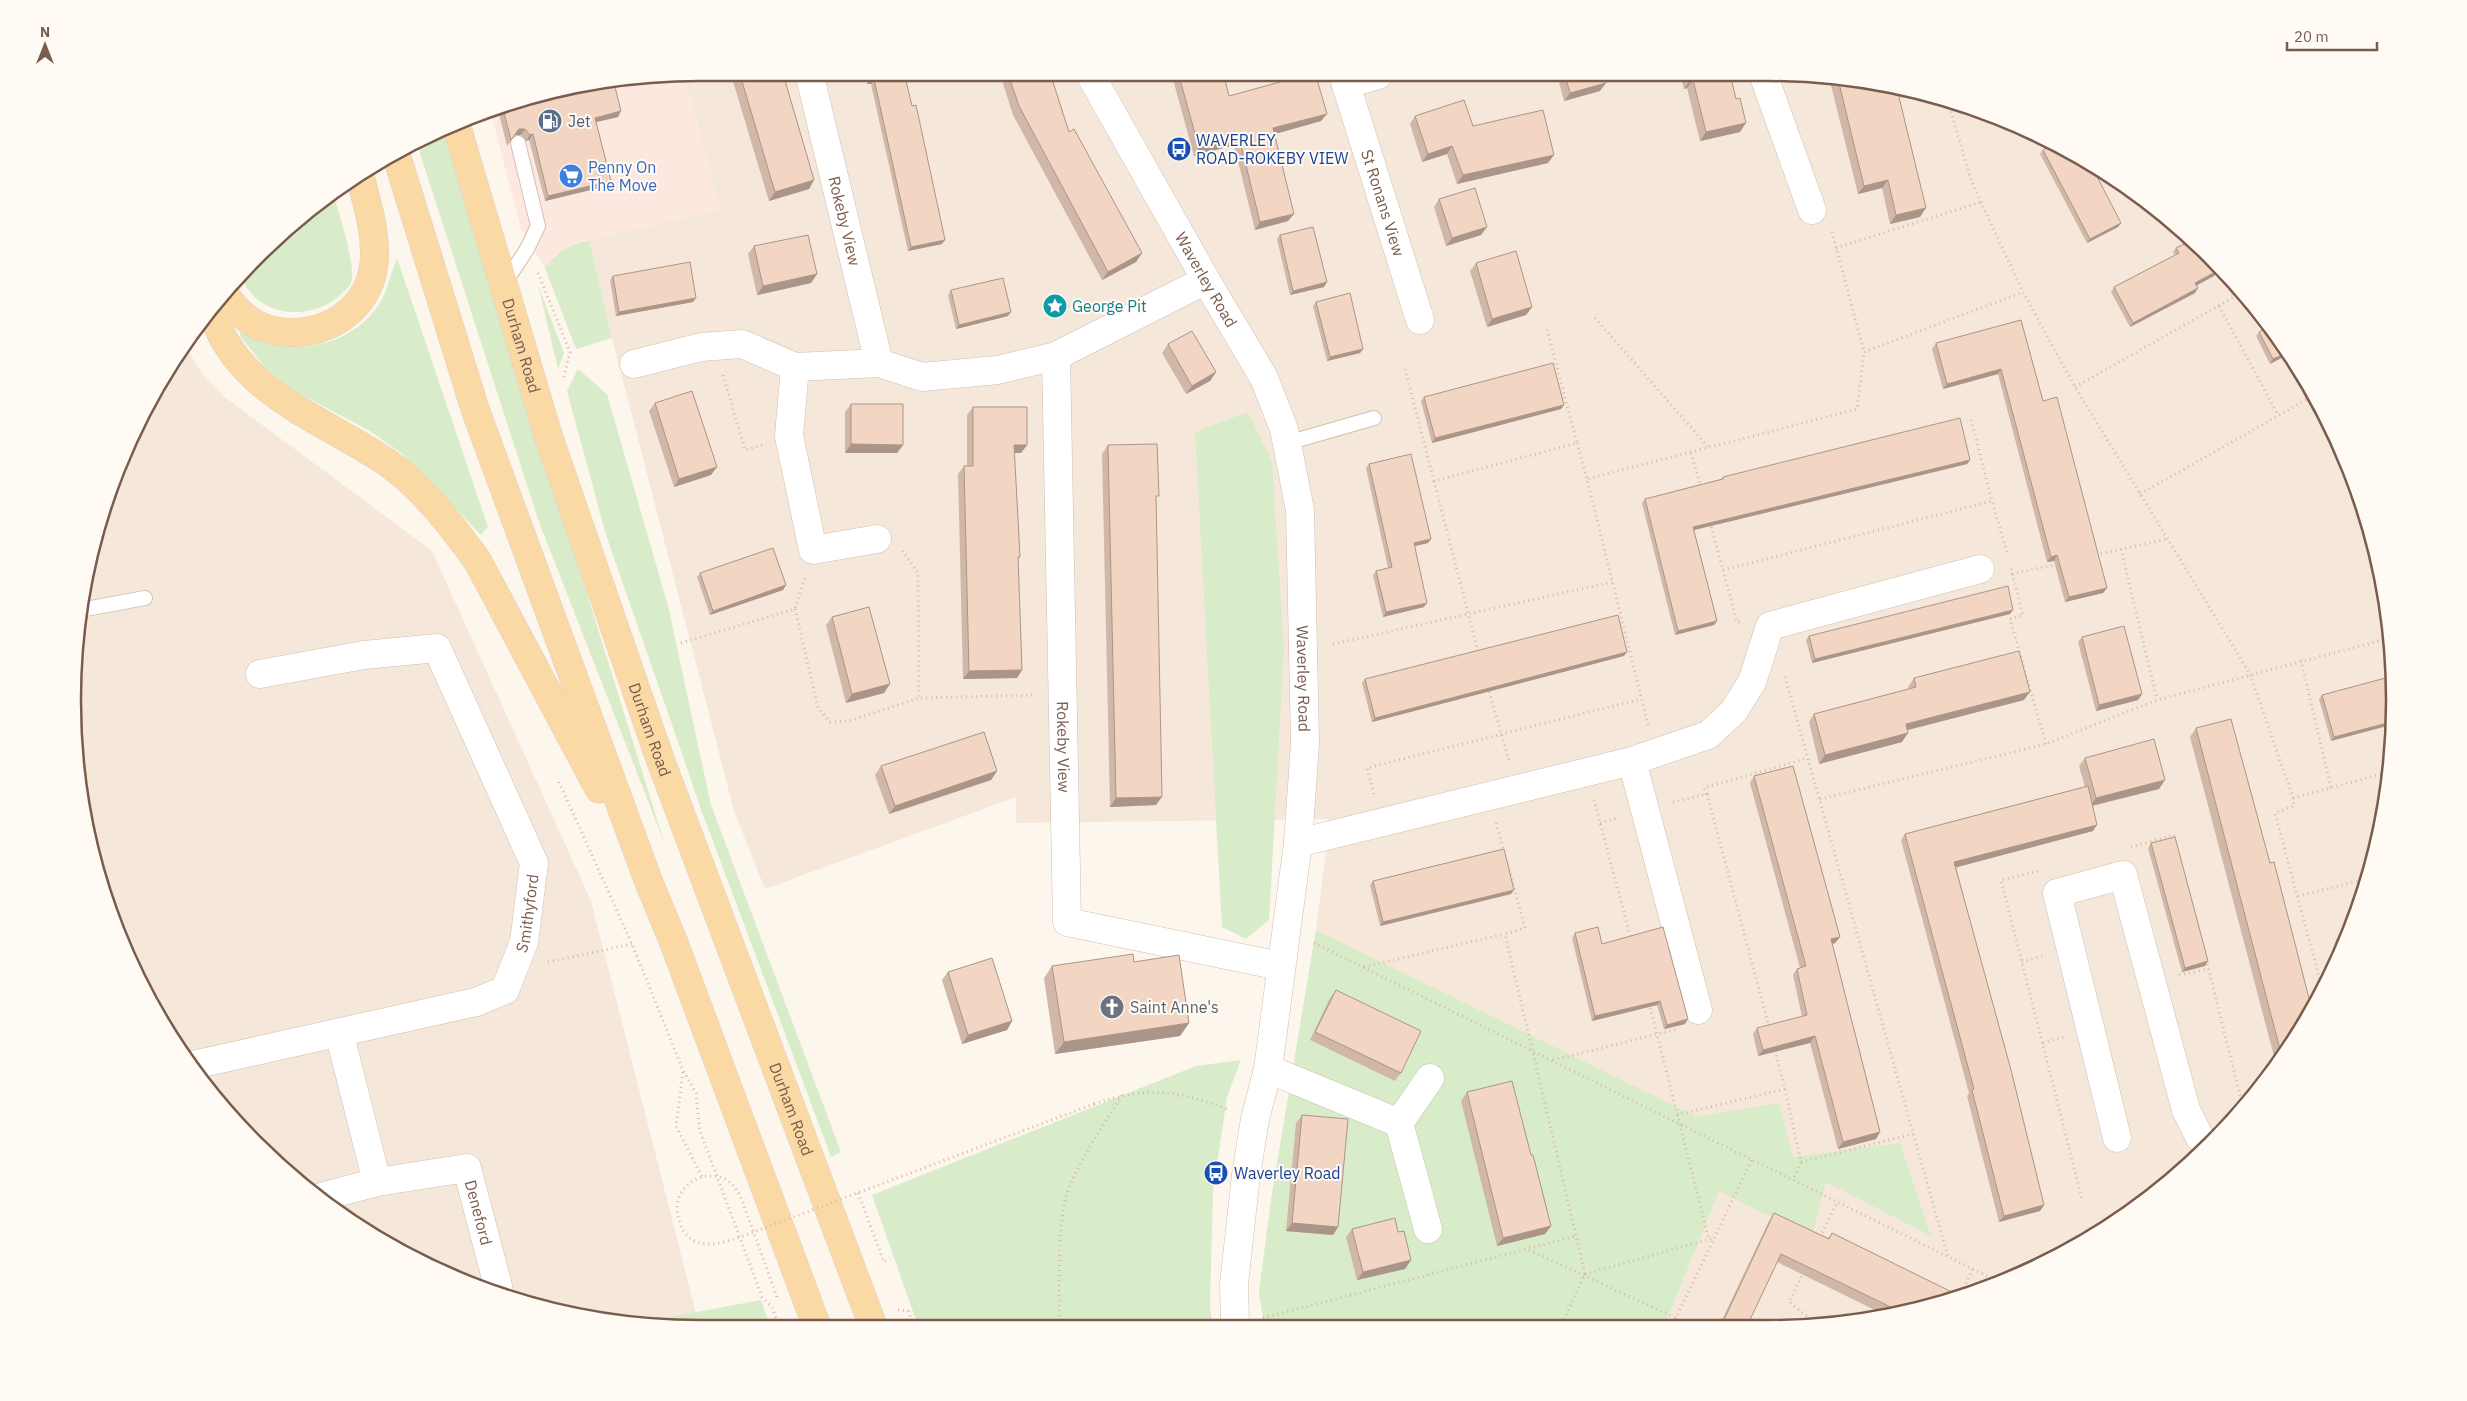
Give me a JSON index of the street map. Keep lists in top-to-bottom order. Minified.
{"streets":{"main road":["Durham Road"],"street":["St Ronans View","Rokeby View","Waverley Road","Smithyford","Deneford"]},"crossings":[["Rokeby View","Waverley Road"]],"places":{"fuel station":["Jet"],"bus stop":["WAVERLEY ROAD-ROKEBY VIEW","Waverley Road"],"supermarket":["Penny On The Move"],"place":["George Pit"],"church":["Saint Anne's"]},"scale_bar":"20 m","north":"top"}
